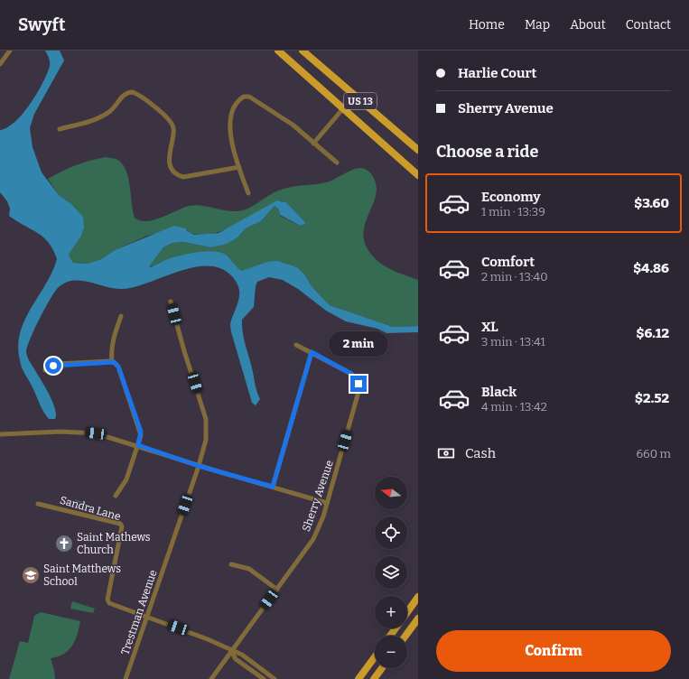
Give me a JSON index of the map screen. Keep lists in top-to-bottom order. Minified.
{"streets":{"main road":["US 13"],"street":["Sherry Avenue","Sandra Lane","Trestman Avenue"]},"crossings":[["Sherry Avenue","Sandra Lane"],["Sandra Lane","Trestman Avenue"]],"places":{"church":["Saint Mathews Church"],"school or university":["Saint Matthews School"]},"north":"left","page":{"header":"Swyft","nav":["Home","Map","About","Contact"],"banner":["Harlie Court","Sherry Avenue"],"heading":"Choose a ride","list":[{"name":"Economy","note":"1 min · 13:39","value":"$3.60"},{"name":"Comfort","note":"2 min · 13:40","value":"$4.86"},{"name":"XL","note":"3 min · 13:41","value":"$6.12"},{"name":"Black","note":"4 min · 13:42","value":"$2.52"}],"bubble":"2 min","pay":["Cash","660 m"],"map_buttons":["+","−"],"buttons":"Confirm"}}
